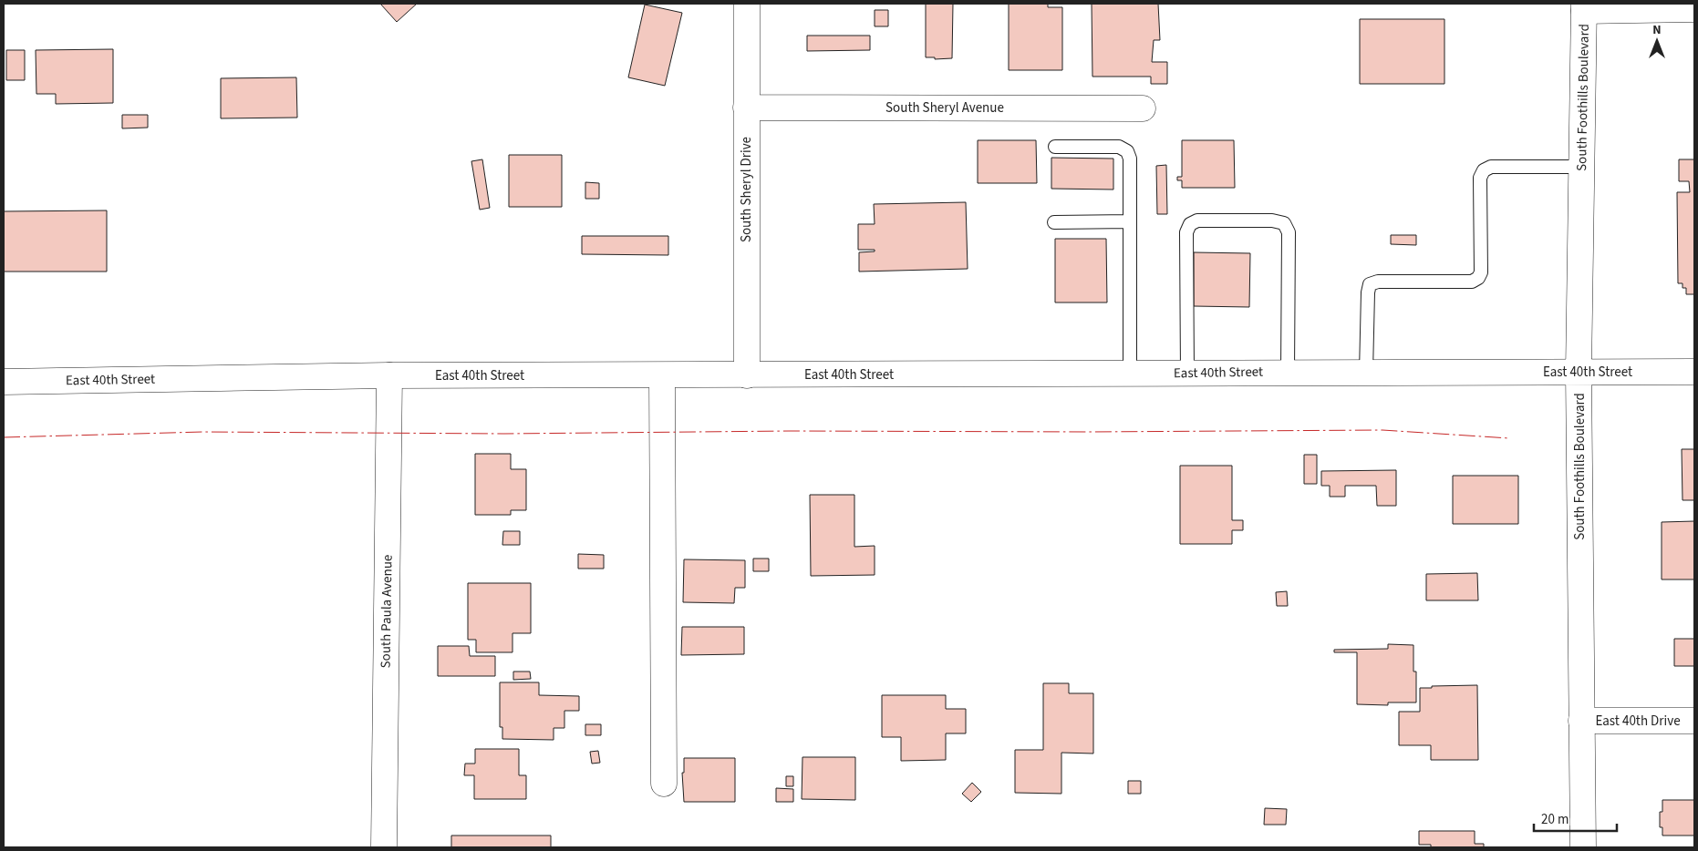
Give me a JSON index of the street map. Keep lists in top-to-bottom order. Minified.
{"streets":{"street":["South Foothills Boulevard","South Sheryl Avenue","South Sheryl Drive","East 40th Street","South Paula Avenue","East 40th Drive"]},"crossings":[["South Foothills Boulevard","East 40th Street"],["South Foothills Boulevard","East 40th Drive"],["South Sheryl Avenue","South Sheryl Drive"],["South Sheryl Drive","East 40th Street"],["East 40th Street","South Paula Avenue"]],"scale_bar":"20 m","north":"top"}
